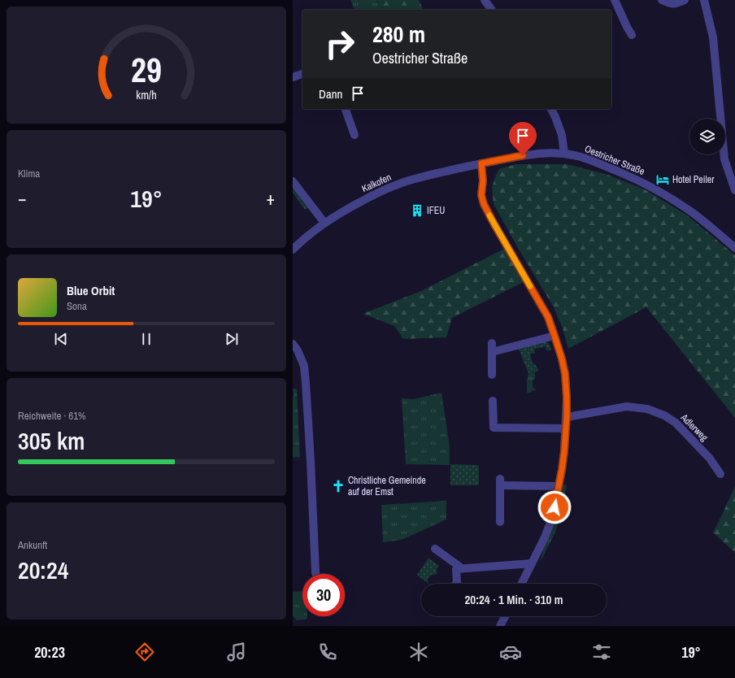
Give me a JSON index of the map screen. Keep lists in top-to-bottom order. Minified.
{"streets":{"street":["Oestricher Straße","Kalkofen","Adlerweg"]},"crossings":[["Oestricher Straße","Kalkofen"]],"places":{"hotel":["Hotel Peiler"],"building":["IFEU"],"church":["Christliche Gemeinde auf der Emst"]},"page":{"turn":["280 m","Oestricher Straße"],"then":"Dann","tile":["Klima",["Reichweite · 61%","305 km"],["Ankunft","20:24"]],"heat":["−","19°","+"],"song":["Blue Orbit","Sona"],"limit":"30","trip":"20:24 · 1 Min. · 310 m","tabs":["20:23","19°"],"gauge":["29","km/h"]}}
